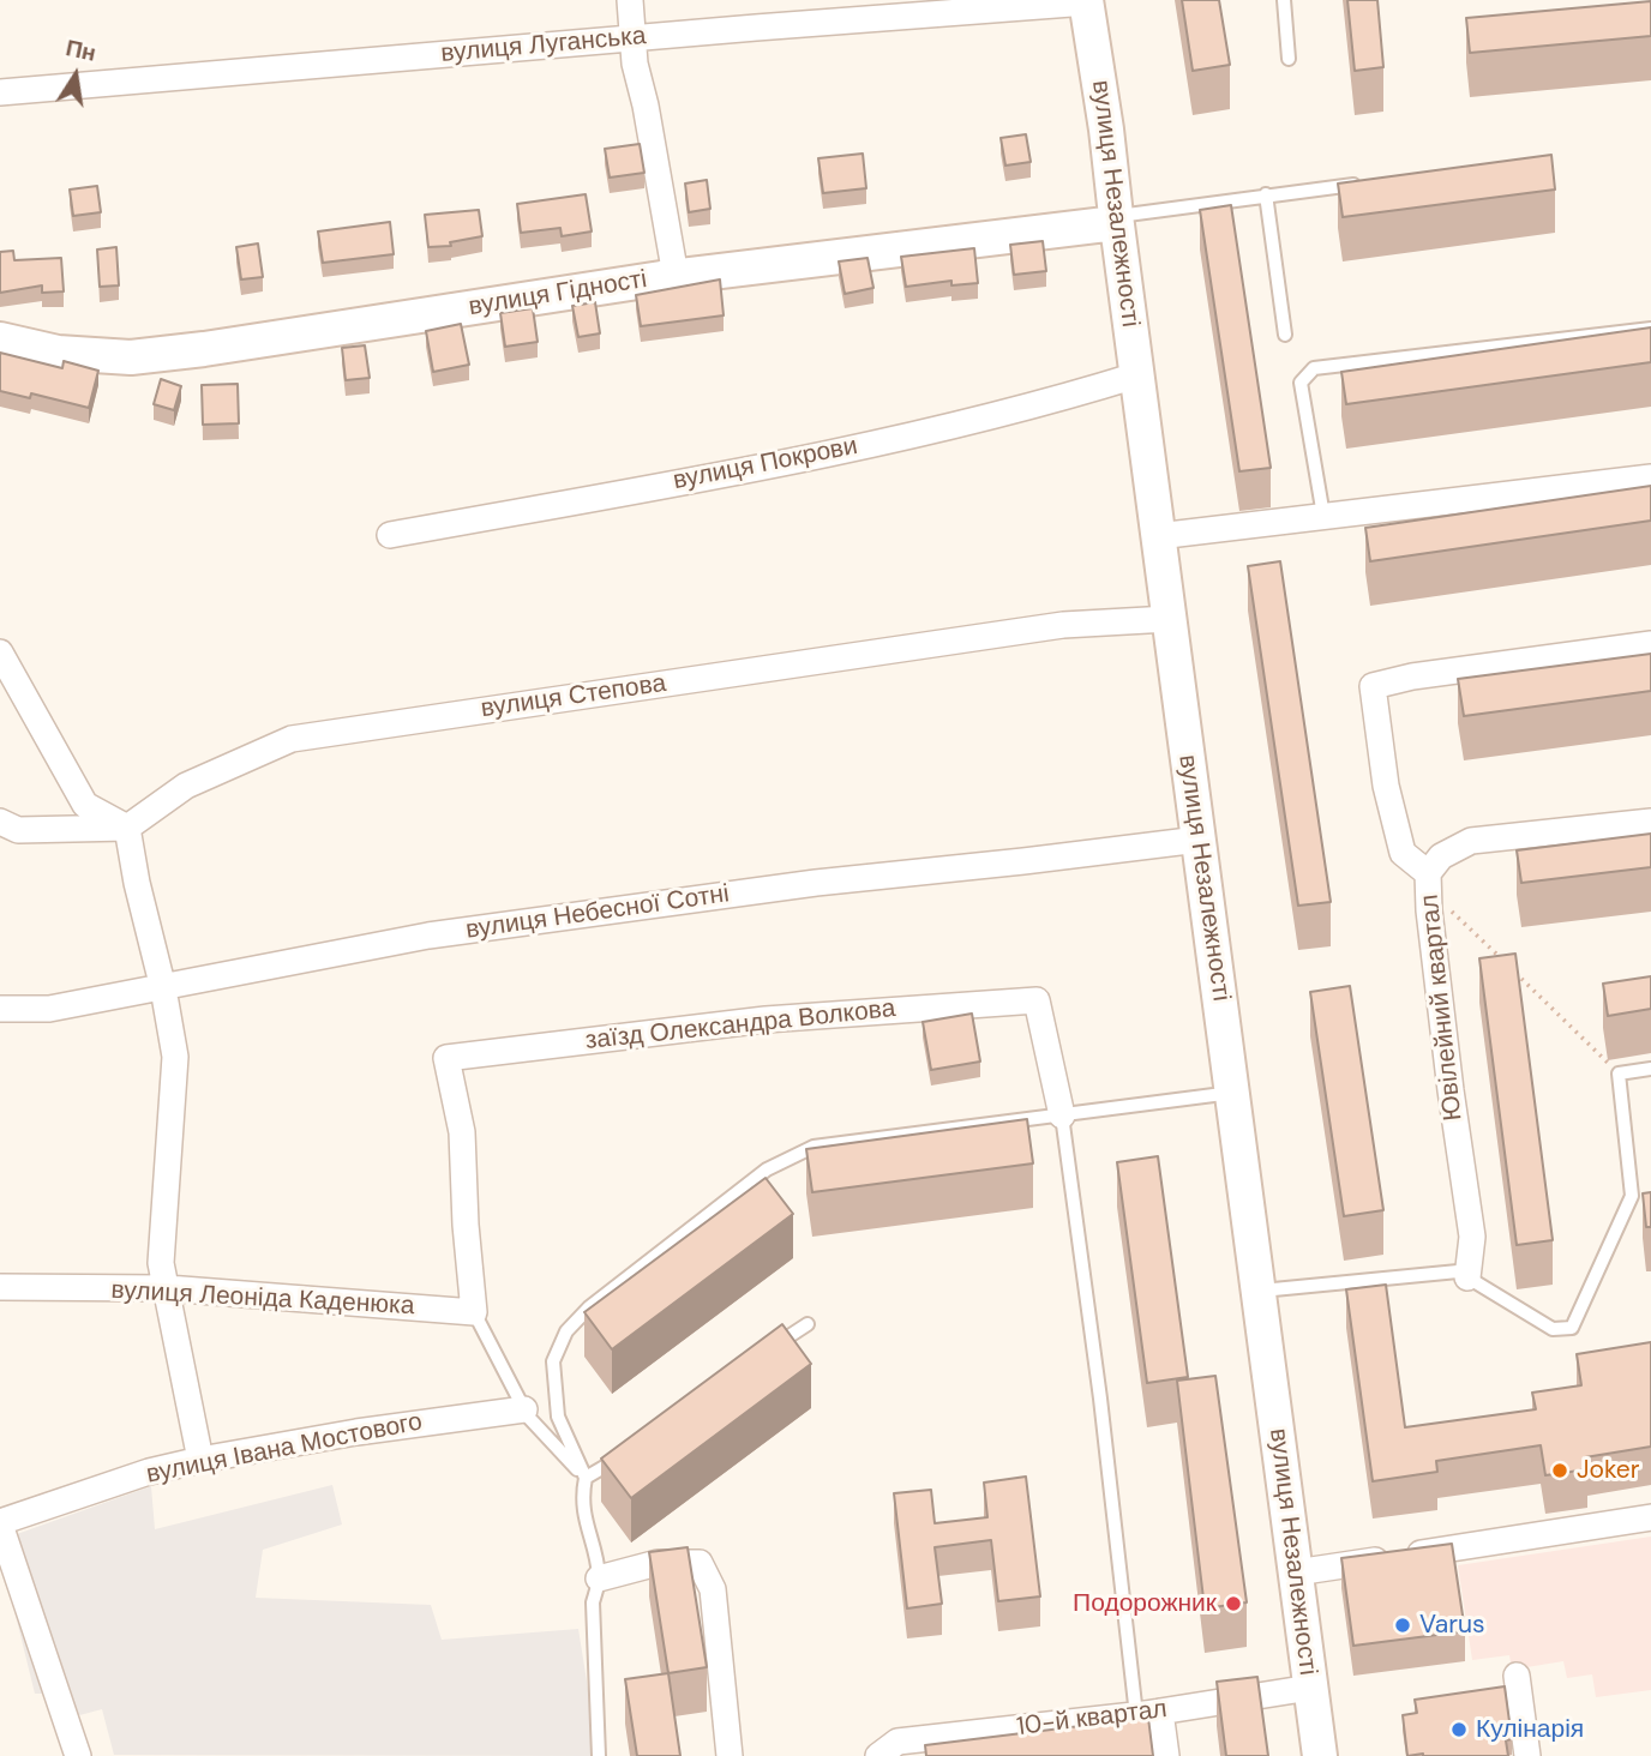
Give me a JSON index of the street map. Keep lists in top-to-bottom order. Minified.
{"streets":{"main road":["вулиця Незалежності","вулиця Гідності"],"street":["вулиця Луганська","вулиця Покрови","вулиця Степова","вулиця Небесної Сотні","Ювілейний квартал","заїзд Олександра Волкова","вулиця Леоніда Каденюка","вулиця Івана Мостового","10-й квартал"]},"crossings":[["вулиця Луганська","вулиця Незалежності"],["вулиця Незалежності","вулиця Гідності"],["вулиця Незалежності","вулиця Покрови"],["вулиця Незалежності","вулиця Степова"],["вулиця Незалежності","вулиця Небесної Сотні"],["вулиця Незалежності","10-й квартал"],["заїзд Олександра Волкова","вулиця Леоніда Каденюка"]],"places":["Joker","Подорожник","Varus","Кулінарія"],"north":"top"}
